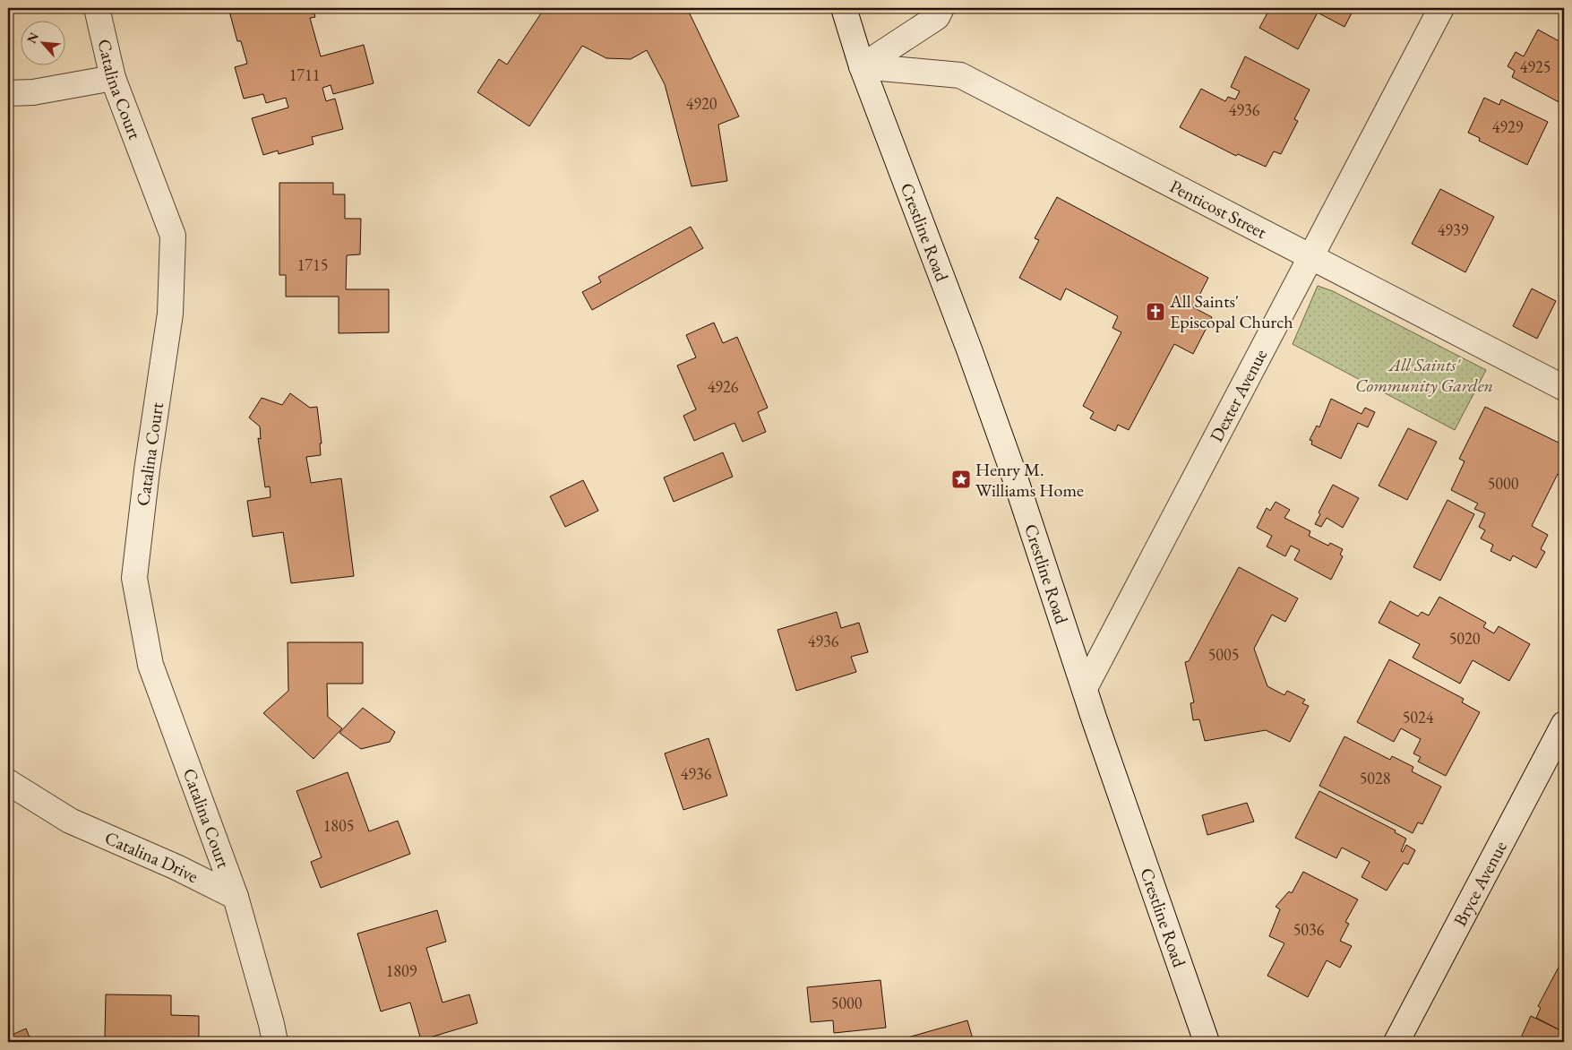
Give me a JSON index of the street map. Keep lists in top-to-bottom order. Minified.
{"streets":{"street":["Catalina Court","Penticost Street","Crestline Road","Dexter Avenue","Catalina Drive","Bryce Avenue"]},"crossings":[["Catalina Court","Catalina Drive"],["Penticost Street","Crestline Road"],["Penticost Street","Dexter Avenue"],["Crestline Road","Dexter Avenue"]],"parks":["All Saints' Community Garden"],"places":{"church":["All Saints' Episcopal Church"],"place":["Henry M. Williams Home"]},"house_numbers":["4925","1711","4920","4936","4929","4939","1715","4926","5000","5020","4936","5005","5024","4936","5028","1805","5036","1809","5000"],"north":"top left"}
